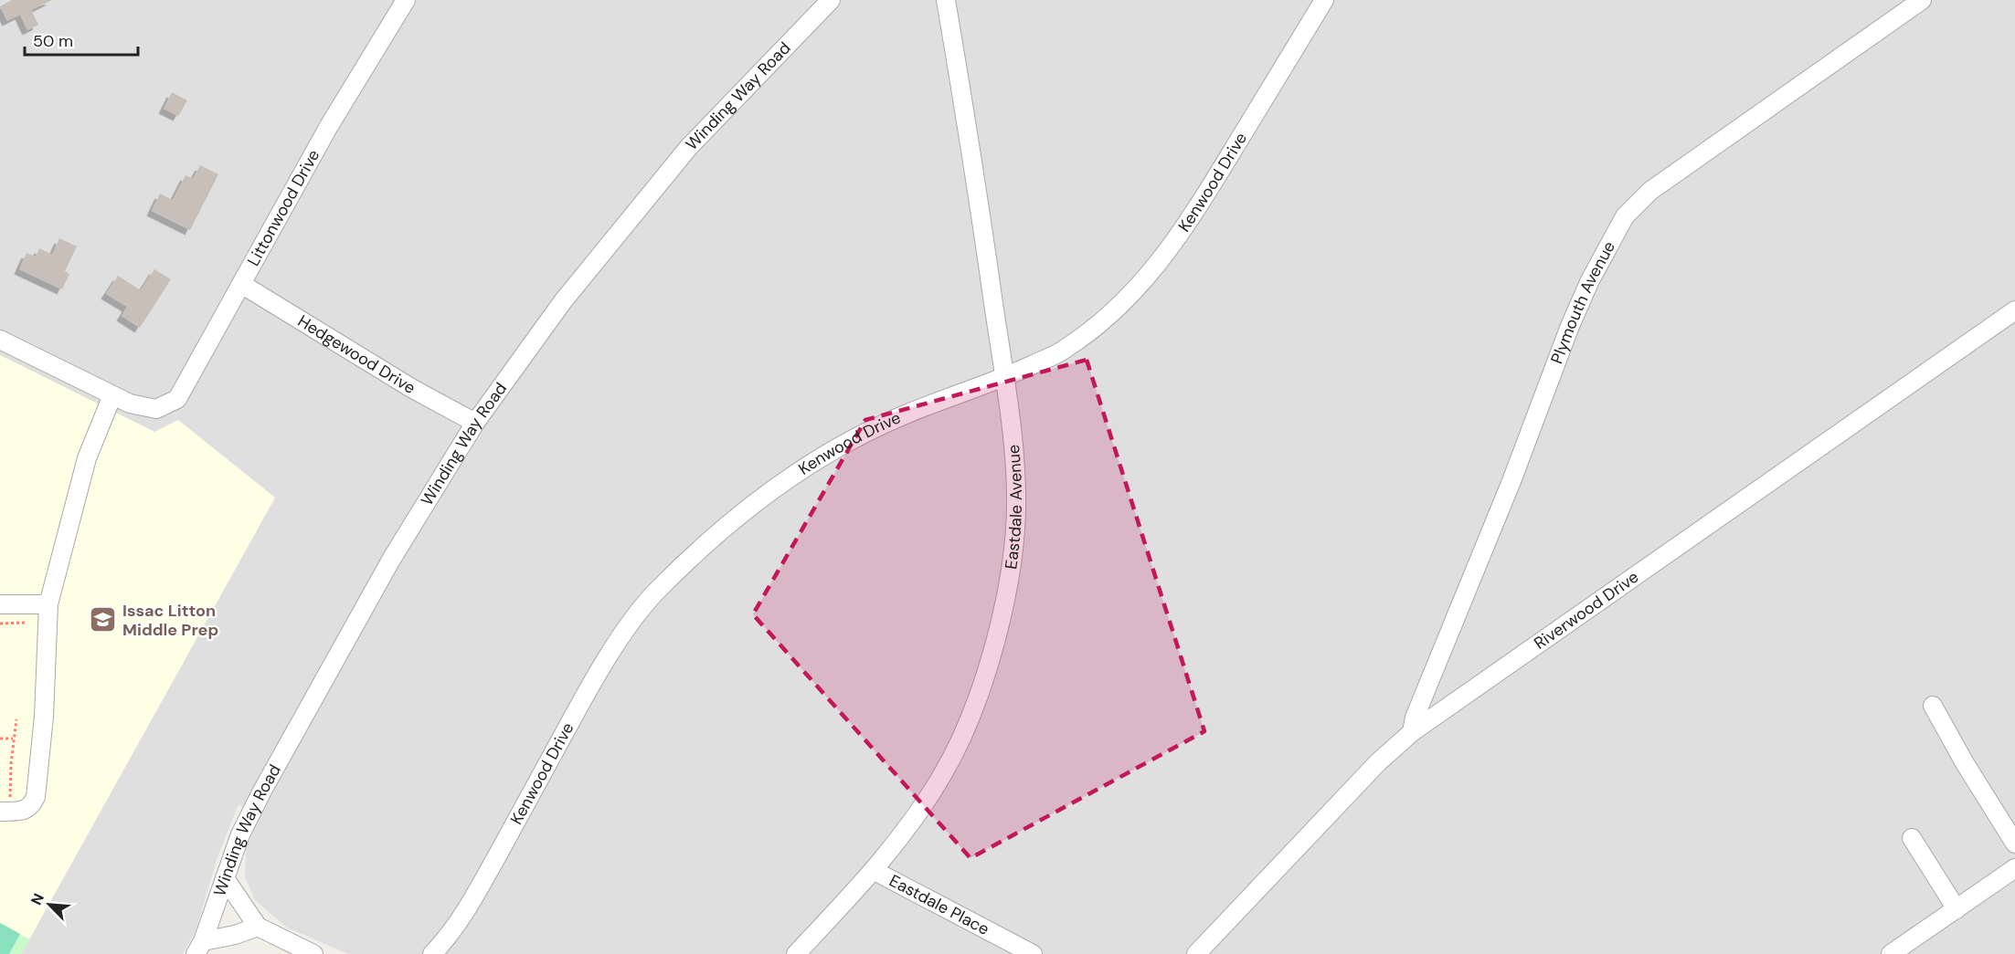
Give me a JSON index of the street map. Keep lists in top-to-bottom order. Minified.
{"streets":{"street":["Winding Way Road","Kenwood Drive","Littonwood Drive","Plymouth Avenue","Hedgewood Drive","Eastdale Avenue","Riverwood Drive","Eastdale Place"]},"crossings":[["Winding Way Road","Hedgewood Drive"],["Kenwood Drive","Eastdale Avenue"],["Littonwood Drive","Hedgewood Drive"],["Plymouth Avenue","Riverwood Drive"],["Eastdale Avenue","Eastdale Place"]],"places":{"school or university":["Issac Litton Middle Prep"]},"scale_bar":"50 m","north":"top left"}
